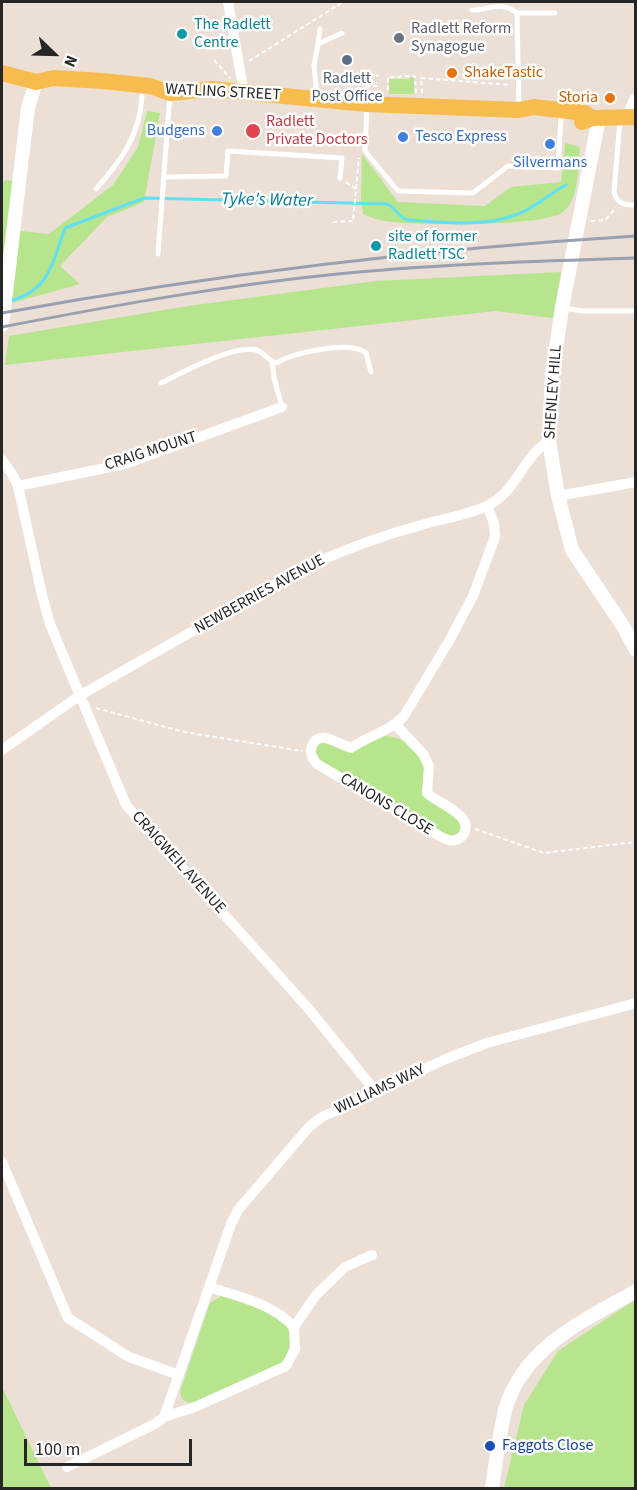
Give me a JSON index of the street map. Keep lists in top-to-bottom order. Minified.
{"streets":{"main road":["WATLING STREET"],"street":["SHENLEY HILL","CRAIG MOUNT","NEWBERRIES AVENUE","CANONS CLOSE","CRAIGWEIL AVENUE","WILLIAMS WAY"]},"crossings":[["WATLING STREET","SHENLEY HILL"],["SHENLEY HILL","NEWBERRIES AVENUE"],["CRAIG MOUNT","CRAIGWEIL AVENUE"],["NEWBERRIES AVENUE","CRAIGWEIL AVENUE"],["CRAIGWEIL AVENUE","WILLIAMS WAY"]],"water":["Tyke's Water"],"places":["The Radlett Centre","Radlett Reform Synagogue","Radlett Post Office","ShakeTastic","Storia","Budgens","Radlett Private Doctors","Tesco Express","Silvermans","site of former Radlett TSC","Faggots Close"],"scale_bar":"100 m","north":"bottom right"}
